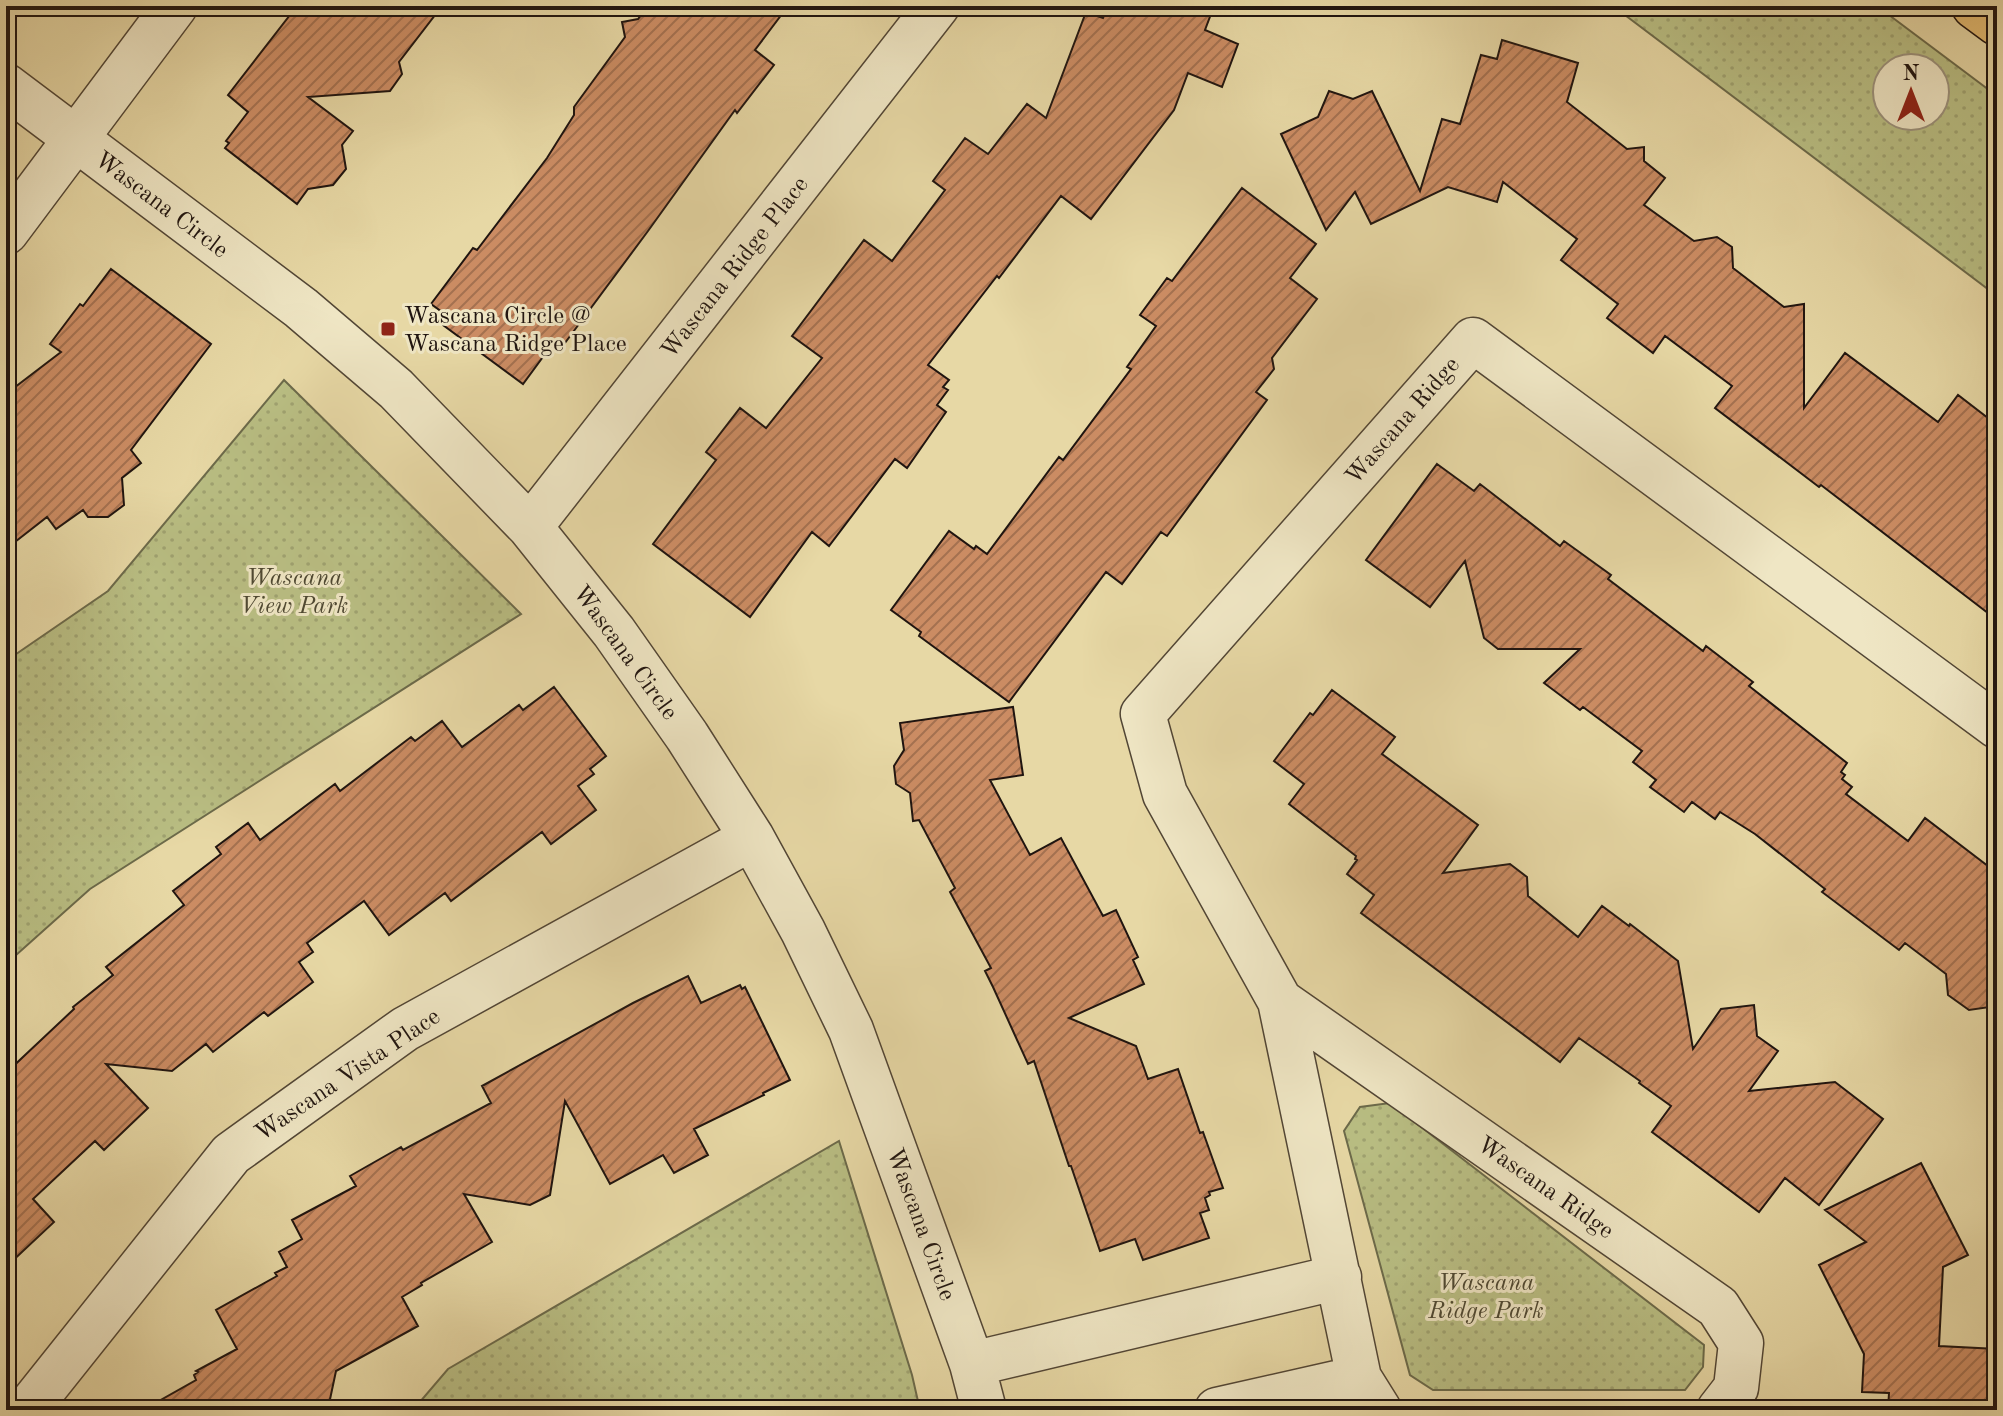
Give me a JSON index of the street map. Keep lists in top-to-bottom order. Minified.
{"streets":{"street":["Wascana Circle","Wascana Ridge Place","Wascana Ridge","Wascana Vista Place"]},"crossings":[["Wascana Circle","Wascana Ridge Place"],["Wascana Circle","Wascana Vista Place"]],"parks":["Wascana View Park","Wascana Ridge Park"],"places":{"transit":["Wascana Circle @ Wascana Ridge Place"]},"north":"top"}
